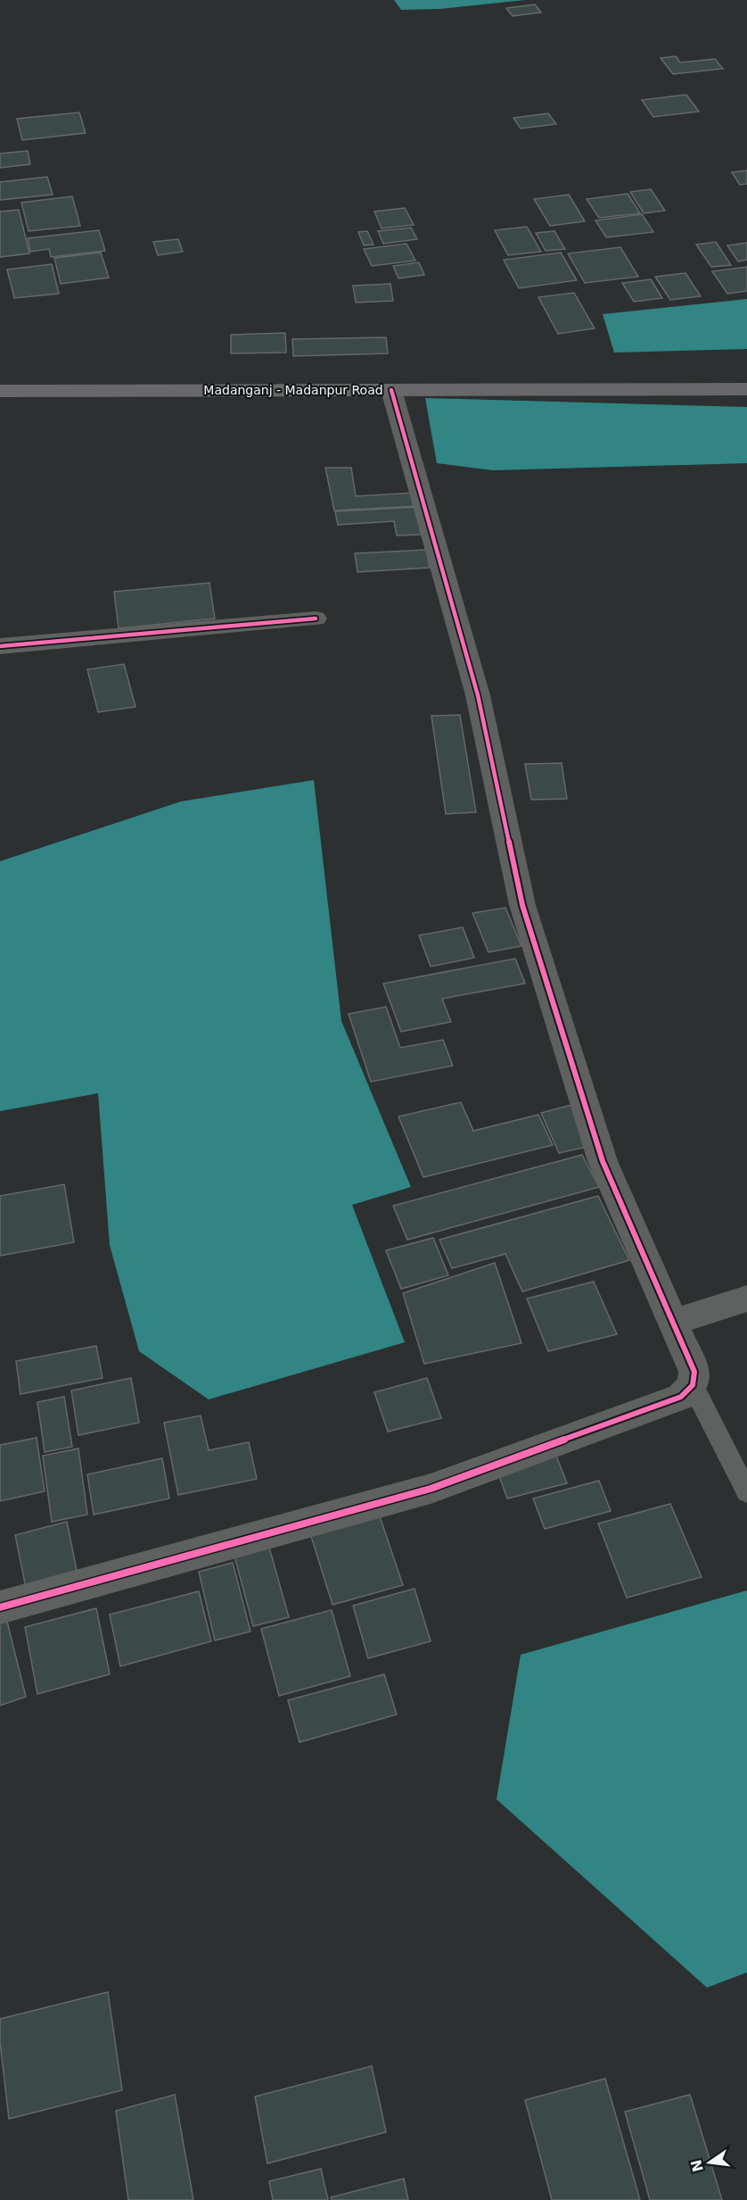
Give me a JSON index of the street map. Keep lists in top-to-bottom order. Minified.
{"streets":{"main road":["Madanganj - Madanpur Road"]},"north":"left"}
